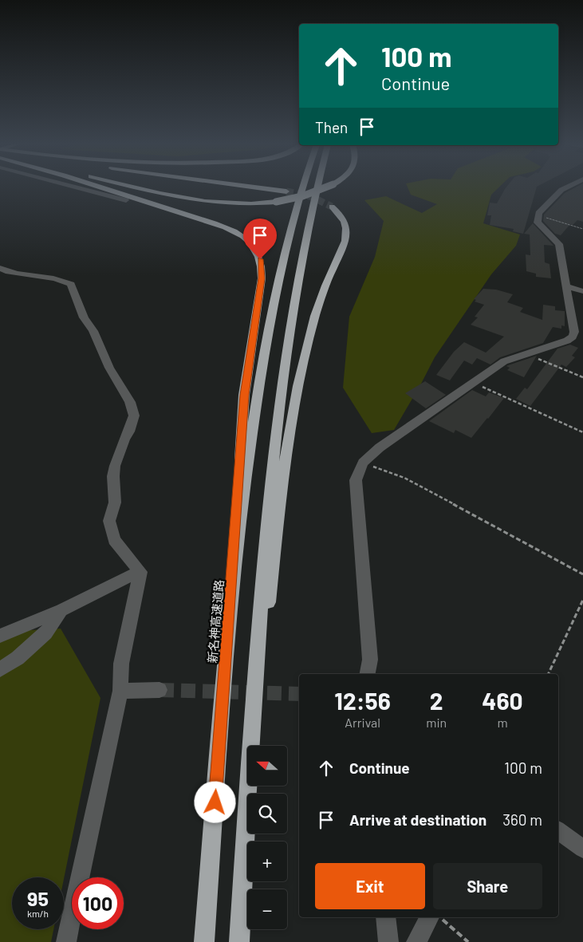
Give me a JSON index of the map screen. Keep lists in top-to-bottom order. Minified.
{"streets":{"highway":["新名神高速道路"]},"north":"left","page":{"turn":["100 m","Continue"],"then":"Then","eta":["12:56","Arrival","2","min","460","m"],"list":[{"name":"Continue","value":"100 m"},{"name":"Arrive at destination","value":"360 m"}],"map_buttons":["+","−"],"buttons":["Exit","Share"],"speed":"95 km/h","limit":"100"}}
